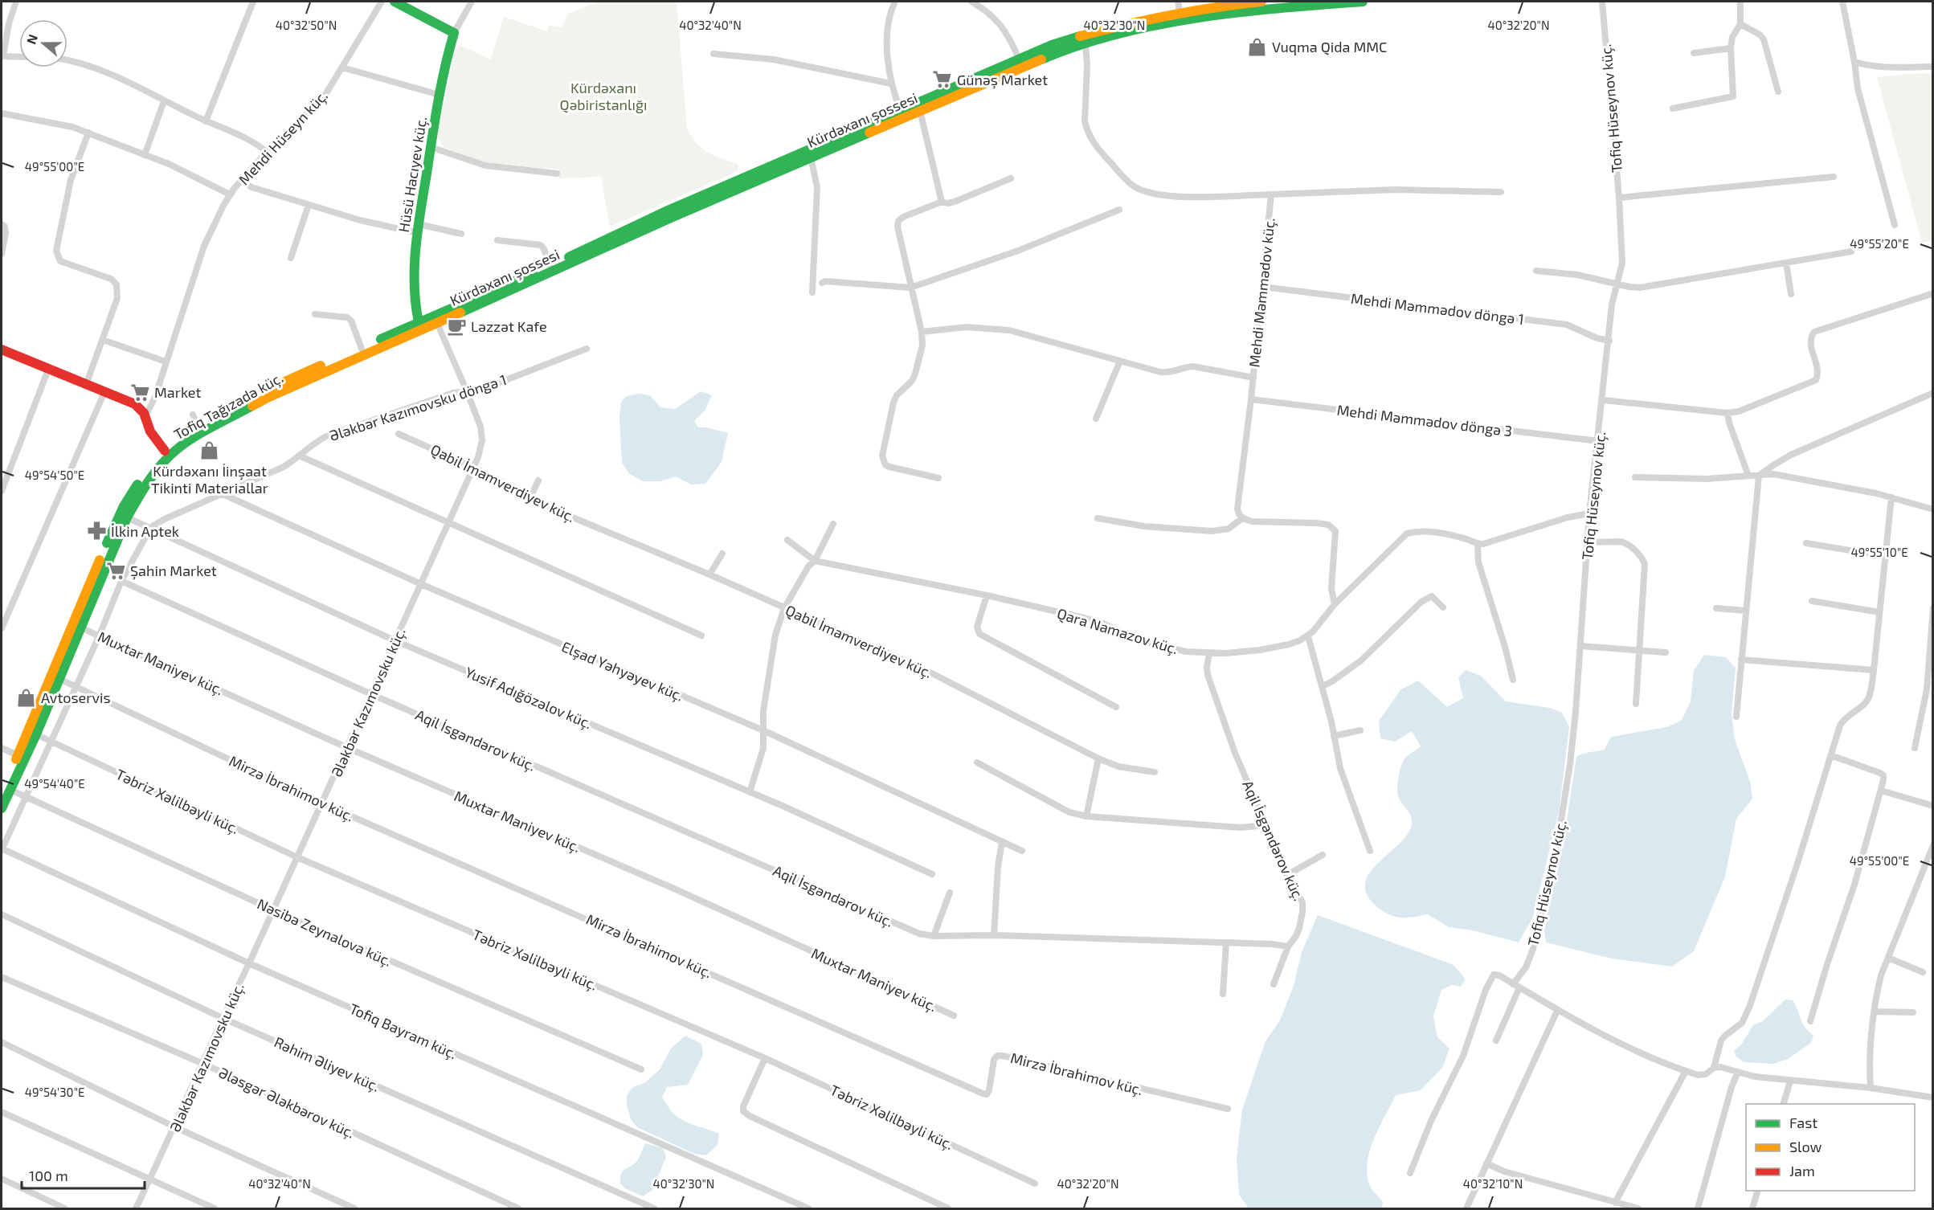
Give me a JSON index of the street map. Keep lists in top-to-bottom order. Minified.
{"streets":{"main road":["Kürdəxanı şossesi","Hüsü Hacıyev küç.","Tofiq Tağızadə küç."],"street":["Tofiq Hüseynov küç.","Mehdi Hüseyn küç.","Mehdi Məmmədov küç.","Mehdi Məmmədov döngə 1","Ələkbər Kazımovsku döngə 1","Mehdi Məmmədov döngə 3","Qabil İmamverdiyev küç.","Qara Namazov küç.","Muxtar Maniyev küç.","Elşad Yəhyəyev küç.","Yusif Adığözəlov küç.","Ələkbər Kazımovsku küç.","Aqil İsgəndərov küç.","Mirzə İbrahimov küç.","Təbriz Xəlilbəyli küç.","Nəsibə Zeynalova küç.","Tofiq Bayram küç.","Rəhim Əliyev küç.","Ələsgər Ələkbərov küç."]},"crossings":[["Tofiq Hüseynov küç.","Mehdi Məmmədov döngə 1"],["Tofiq Hüseynov küç.","Mehdi Məmmədov döngə 3"],["Kürdəxanı şossesi","Hüsü Hacıyev küç."],["Kürdəxanı şossesi","Tofiq Tağızadə küç."],["Kürdəxanı şossesi","Ələkbər Kazımovsku küç."],["Hüsü Hacıyev küç.","Tofiq Tağızadə küç."],["Mehdi Məmmədov küç.","Mehdi Məmmədov döngə 1"],["Mehdi Məmmədov küç.","Mehdi Məmmədov döngə 3"],["Tofiq Tağızadə küç.","Muxtar Maniyev küç."],["Tofiq Tağızadə küç.","Yusif Adığözəlov küç."],["Tofiq Tağızadə küç.","Mirzə İbrahimov küç."],["Tofiq Tağızadə küç.","Təbriz Xəlilbəyli küç."],["Tofiq Tağızadə küç.","Nəsibə Zeynalova küç."],["Ələkbər Kazımovsku döngə 1","Elşad Yəhyəyev küç."],["Ələkbər Kazımovsku döngə 1","Yusif Adığözəlov küç."],["Ələkbər Kazımovsku döngə 1","Ələkbər Kazımovsku küç."],["Qabil İmamverdiyev küç.","Ələkbər Kazımovsku küç."],["Qara Namazov küç.","Aqil İsgəndərov küç."],["Muxtar Maniyev küç.","Ələkbər Kazımovsku küç."],["Elşad Yəhyəyev küç.","Ələkbər Kazımovsku küç."],["Yusif Adığözəlov küç.","Ələkbər Kazımovsku küç."],["Ələkbər Kazımovsku küç.","Aqil İsgəndərov küç."],["Ələkbər Kazımovsku küç.","Mirzə İbrahimov küç."],["Ələkbər Kazımovsku küç.","Təbriz Xəlilbəyli küç."],["Ələkbər Kazımovsku küç.","Nəsibə Zeynalova küç."],["Ələkbər Kazımovsku küç.","Tofiq Bayram küç."],["Ələkbər Kazımovsku küç.","Rəhim Əliyev küç."],["Ələkbər Kazımovsku küç.","Ələsgər Ələkbərov küç."]],"parks":["Kürdəxanı Qəbiristanlığı"],"places":{"shop":["Vuqma Qida MMC","Kürdəxanı İinşaat Tikinti Materiallar","Avtoservis"],"supermarket":["Günəş Market","Market","Şahin Market"],"cafe":["Ləzzət Kafe"],"pharmacy":["İlkin Aptek"]},"legend":["Fast","Slow","Jam"],"scale_bar":"100 m","north":"left","coordinates":["40°32'50\"N","40°32'40\"N","40°32'30\"N","40°32'20\"N","49°55'00\"E","49°55'20\"E","49°54'50\"E","49°55'10\"E","49°54'40\"E","49°54'30\"E","40°32'10\"N"]}
